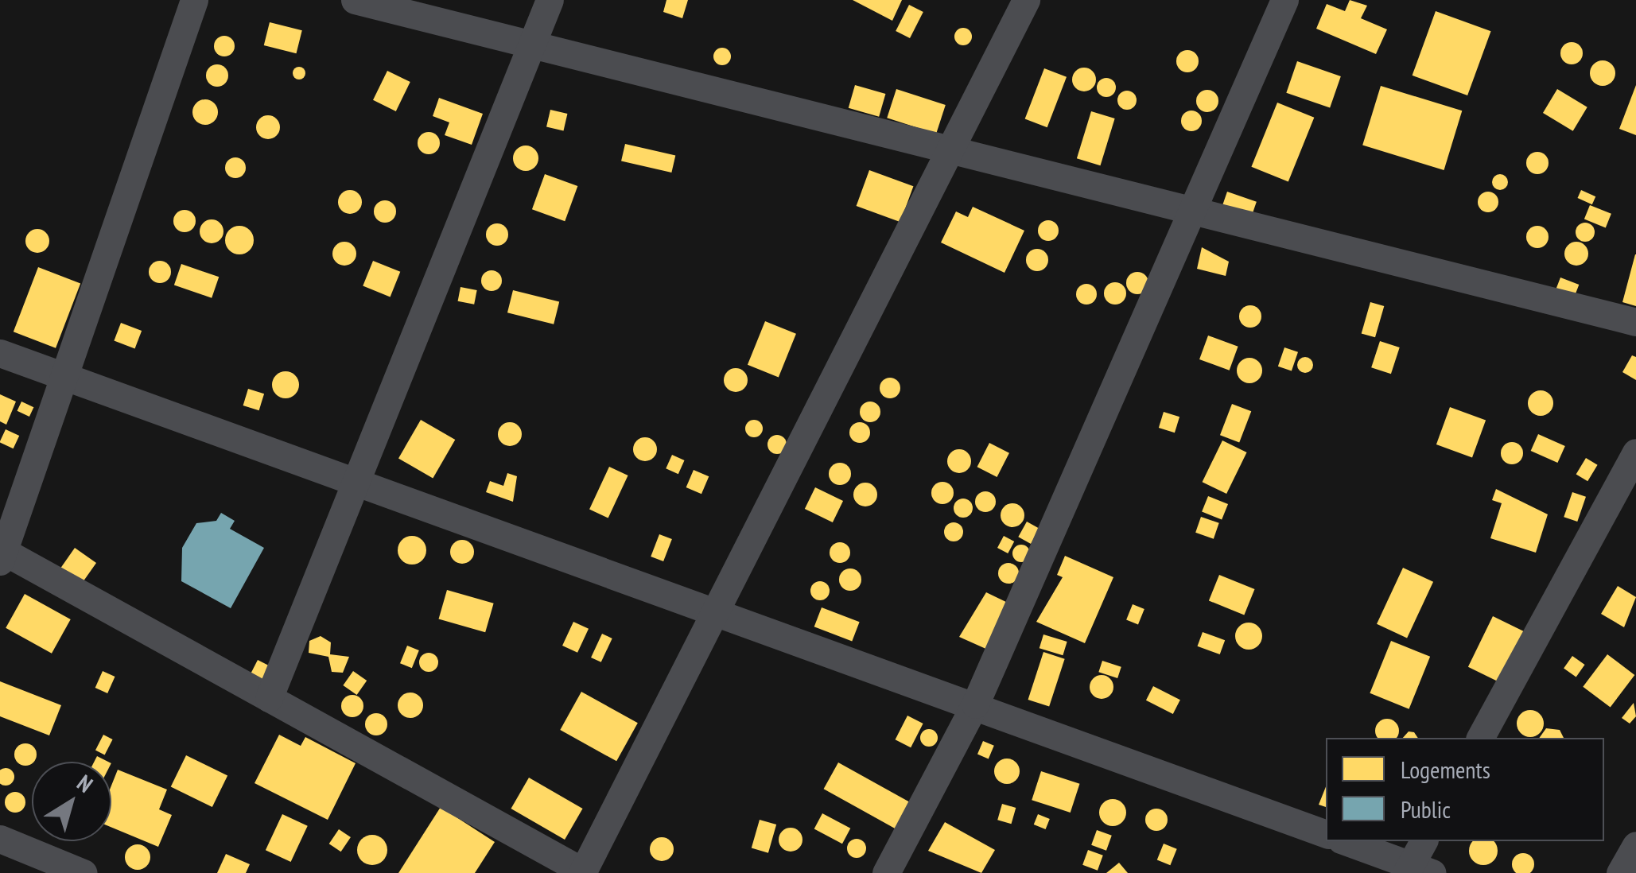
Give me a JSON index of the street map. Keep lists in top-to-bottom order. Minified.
{"legend":["Logements","Public"],"north":"top right"}
